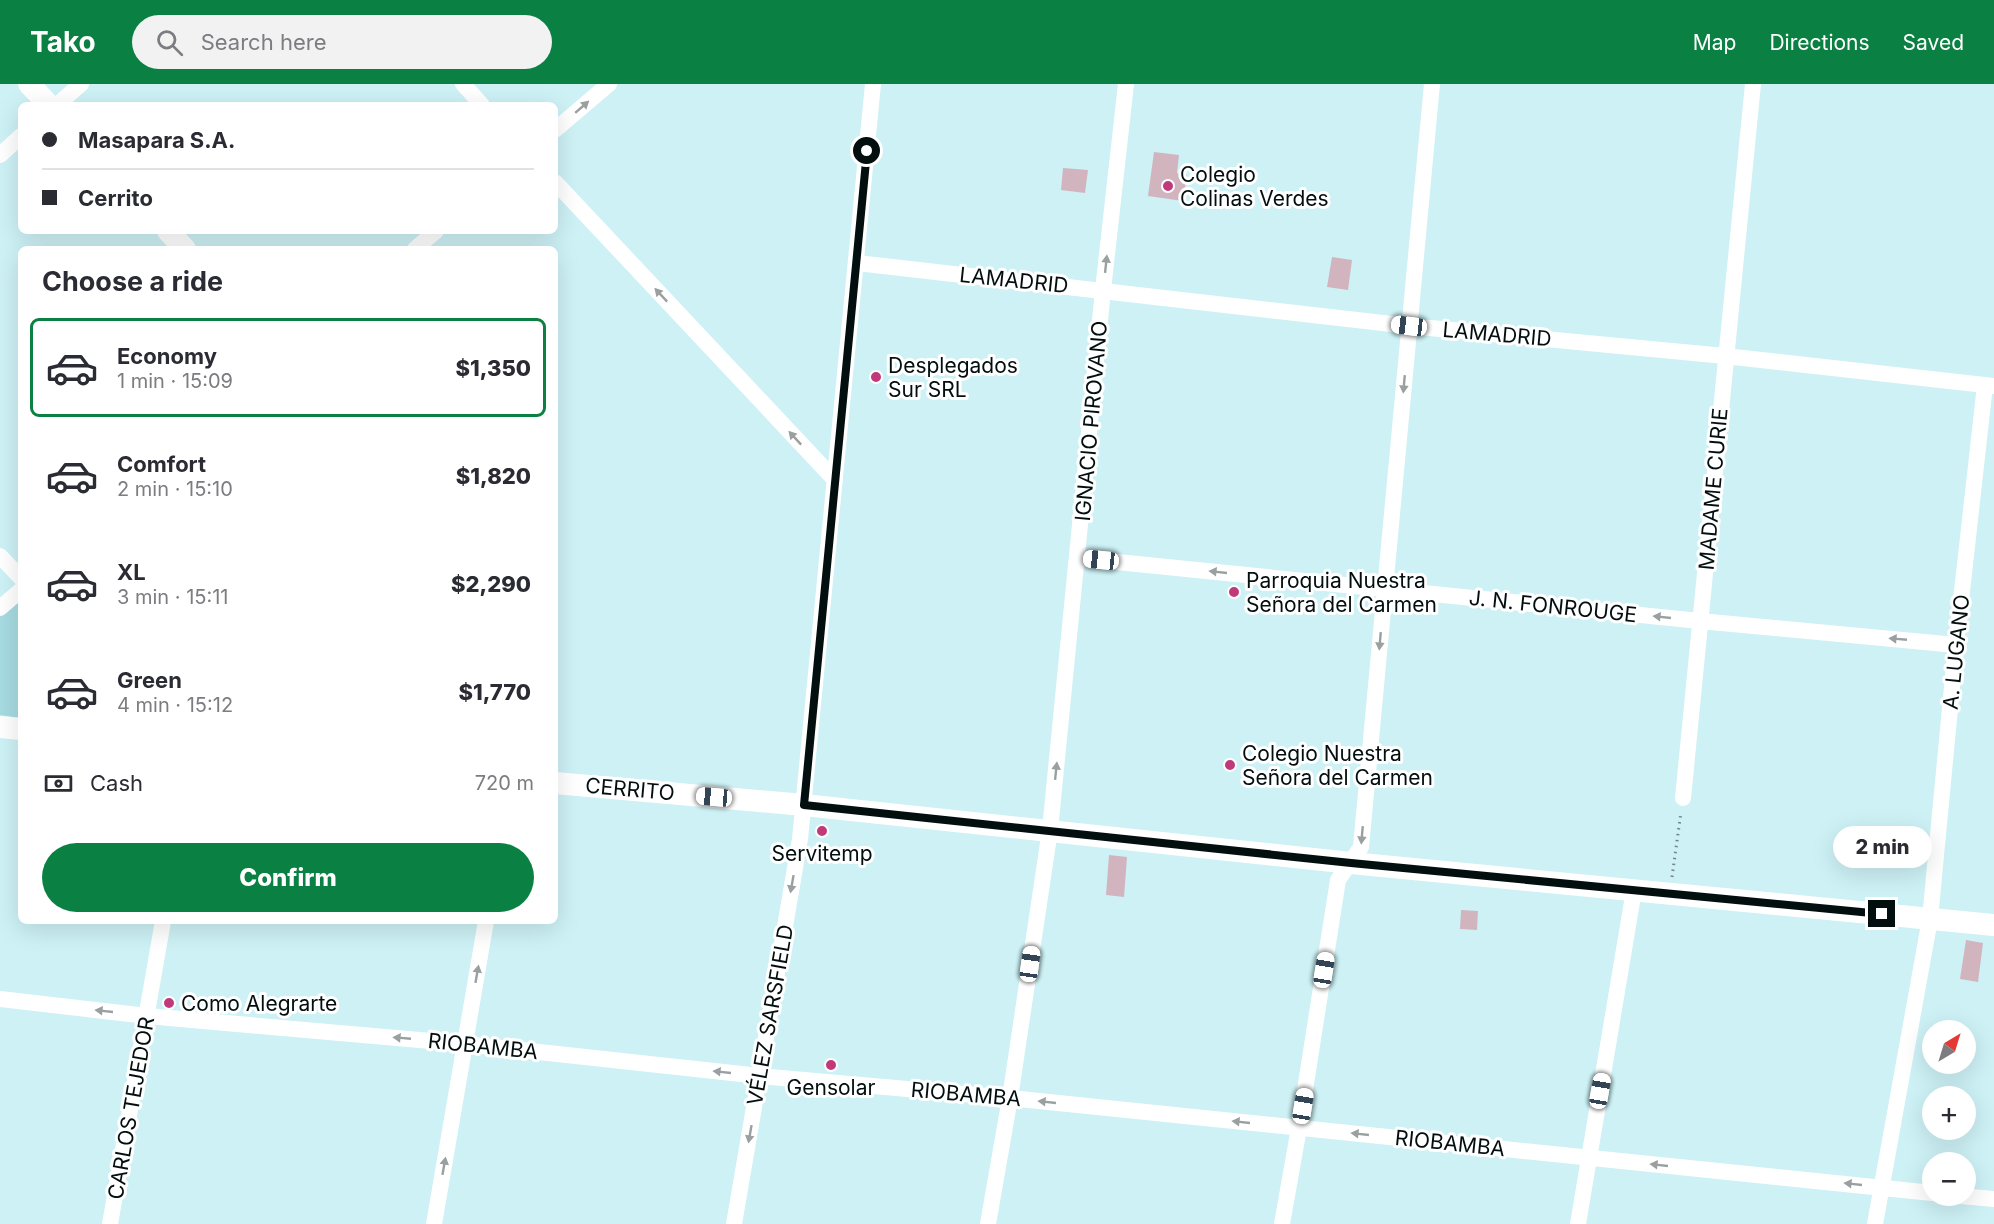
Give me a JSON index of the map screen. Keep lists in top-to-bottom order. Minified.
{"streets":{"main road":["CERRITO"],"street":["LAMADRID","IGNACIO PIROVANO","MADAME CURIE","J. N. FONROUGE","A. LUGANO","VÉLEZ SARSFIELD","RIOBAMBA","CARLOS TEJEDOR"]},"crossings":[["LAMADRID","IGNACIO PIROVANO"],["LAMADRID","MADAME CURIE"],["LAMADRID","A. LUGANO"],["LAMADRID","VÉLEZ SARSFIELD"],["IGNACIO PIROVANO","J. N. FONROUGE"],["IGNACIO PIROVANO","CERRITO"],["IGNACIO PIROVANO","RIOBAMBA"],["MADAME CURIE","J. N. FONROUGE"],["J. N. FONROUGE","A. LUGANO"],["A. LUGANO","CERRITO"],["A. LUGANO","RIOBAMBA"],["CERRITO","VÉLEZ SARSFIELD"],["VÉLEZ SARSFIELD","RIOBAMBA"],["RIOBAMBA","CARLOS TEJEDOR"]],"one_way":["IGNACIO PIROVANO","J. N. FONROUGE","VÉLEZ SARSFIELD","RIOBAMBA"],"places":["Colegio Colinas Verdes","Desplegados Sur SRL","Parroquia Nuestra Señora del Carmen","Colegio Nuestra Señora del Carmen","Servitemp","Como Alegrarte","Gensolar"],"north":"top right","page":{"header":"Tako","search":"Search here","nav":["Map","Directions","Saved"],"banner":["Masapara S.A.","Cerrito"],"heading":"Choose a ride","list":[{"name":"Economy","note":"1 min · 15:09","value":"$1,350"},{"name":"Comfort","note":"2 min · 15:10","value":"$1,820"},{"name":"XL","note":"3 min · 15:11","value":"$2,290"},{"name":"Green","note":"4 min · 15:12","value":"$1,770"}],"pay":["Cash","720 m"],"bubble":"2 min","buttons":"Confirm","map_buttons":["+","−"]}}
